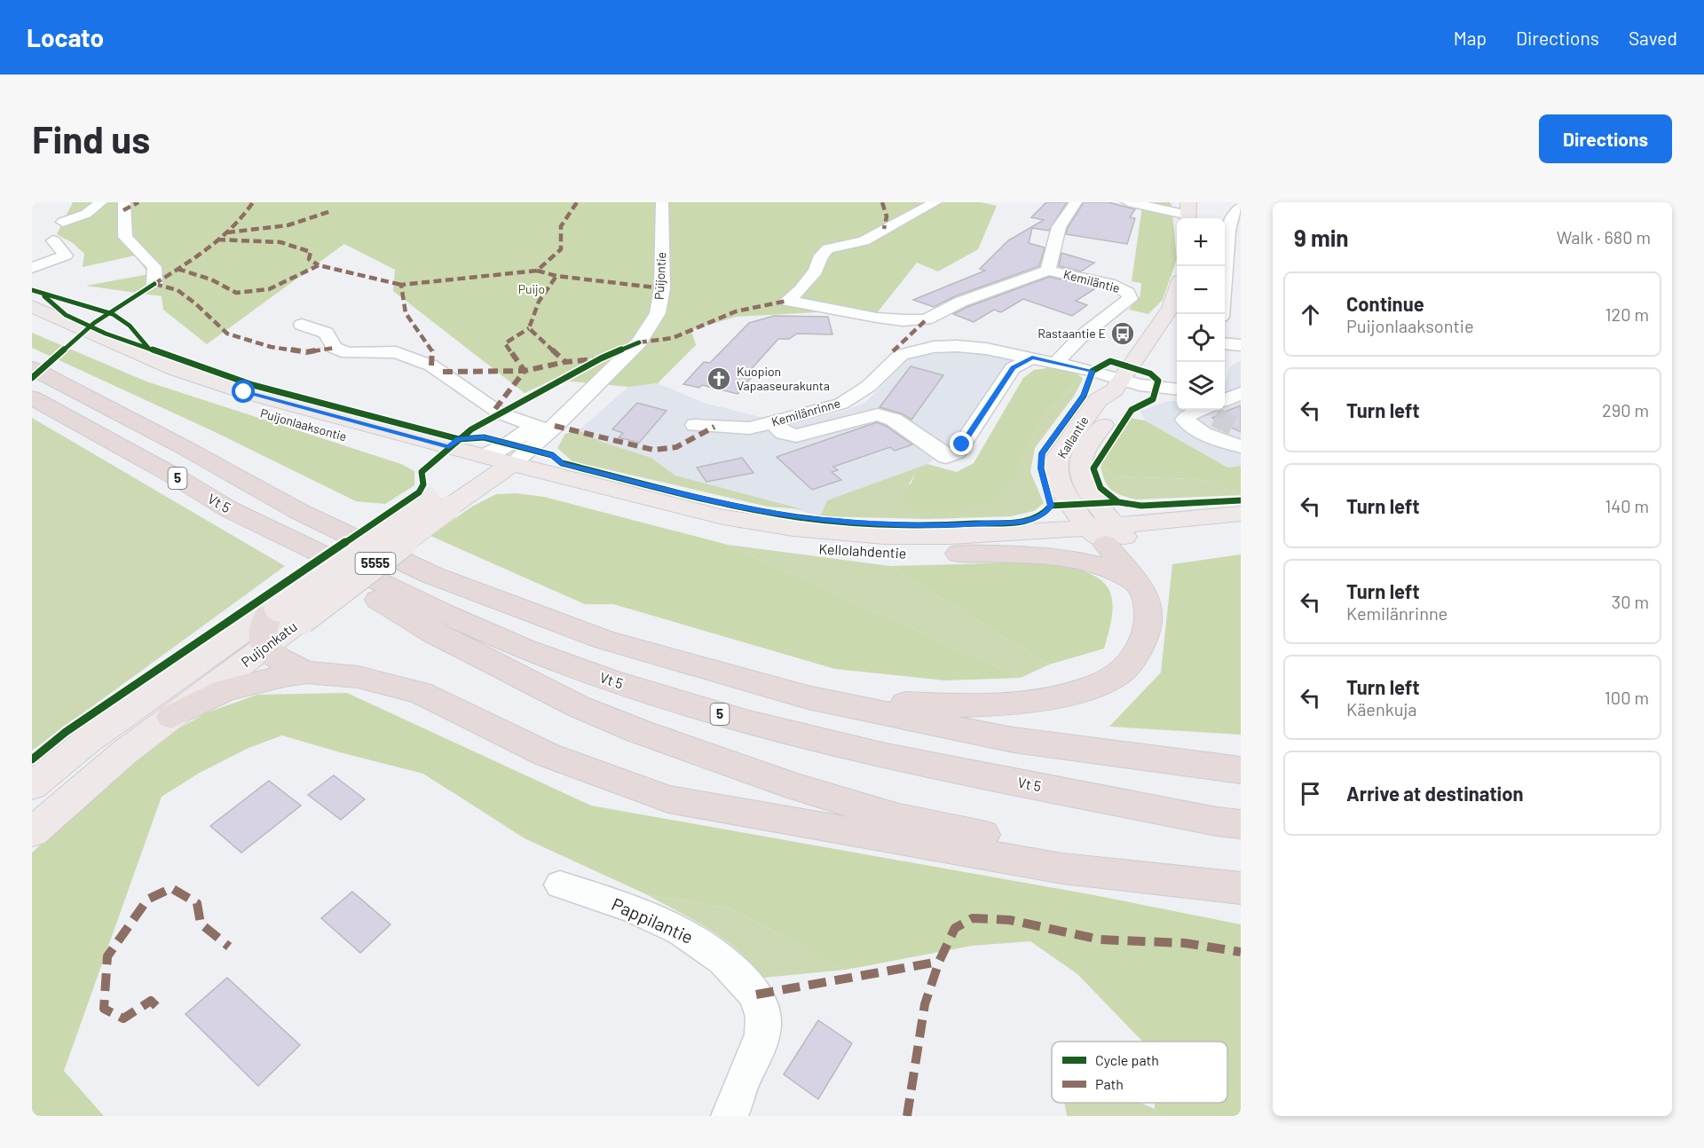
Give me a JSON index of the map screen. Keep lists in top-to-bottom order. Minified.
{"streets":{"highway":["5","Vt 5"],"main road":["Puijonlaaksontie","Kallantie","Kellolahdentie","5555","Puijonkatu"],"street":["Puijontie","Kemiläntie","Kemilänrinne","Pappilantie"]},"crossings":[["Puijontie","Puijonlaaksontie"],["Puijontie","Kellolahdentie"],["Puijontie","Puijonkatu"],["Kemiläntie","Kemilänrinne"],["Kemilänrinne","Kallantie"],["Puijonlaaksontie","Kellolahdentie"],["Puijonlaaksontie","Puijonkatu"],["Kallantie","Kellolahdentie"],["Kellolahdentie","Puijonkatu"]],"parks":["Puijo"],"places":{"bus stop":["Rastaantie E"],"church":["Kuopion Vapaaseurakunta"]},"legend":["Cycle path","Path"],"page":{"header":"Locato","nav":["Map","Directions","Saved"],"buttons":"Directions","title":"Find us","heading":["9 min","Walk · 680 m"],"map_buttons":["+","−"],"list":[["Continue","Puijonlaaksontie","120 m"],["Turn left","290 m"],["Turn left","140 m"],["Turn left","Kemilänrinne","30 m"],["Turn left","Käenkuja","100 m"],"Arrive at destination"]}}
